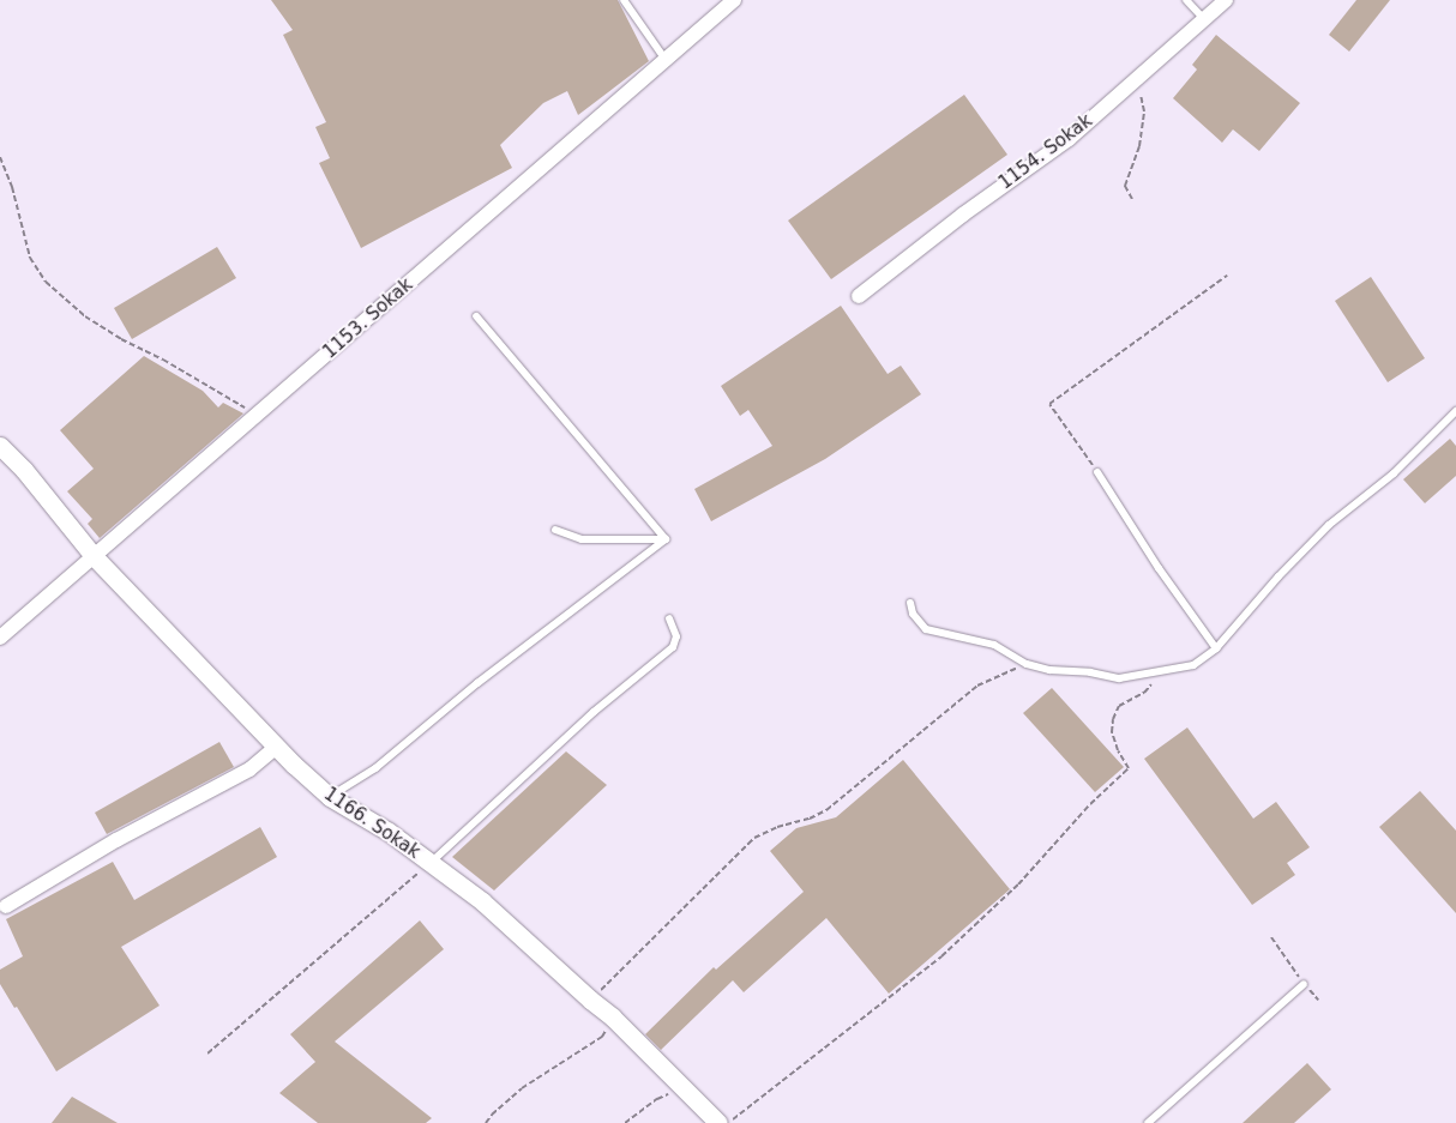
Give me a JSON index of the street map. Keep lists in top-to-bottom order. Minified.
{"streets":{"street":["1154. Sokak","1153. Sokak","1166. Sokak"]},"crossings":[["1153. Sokak","1166. Sokak"]]}
